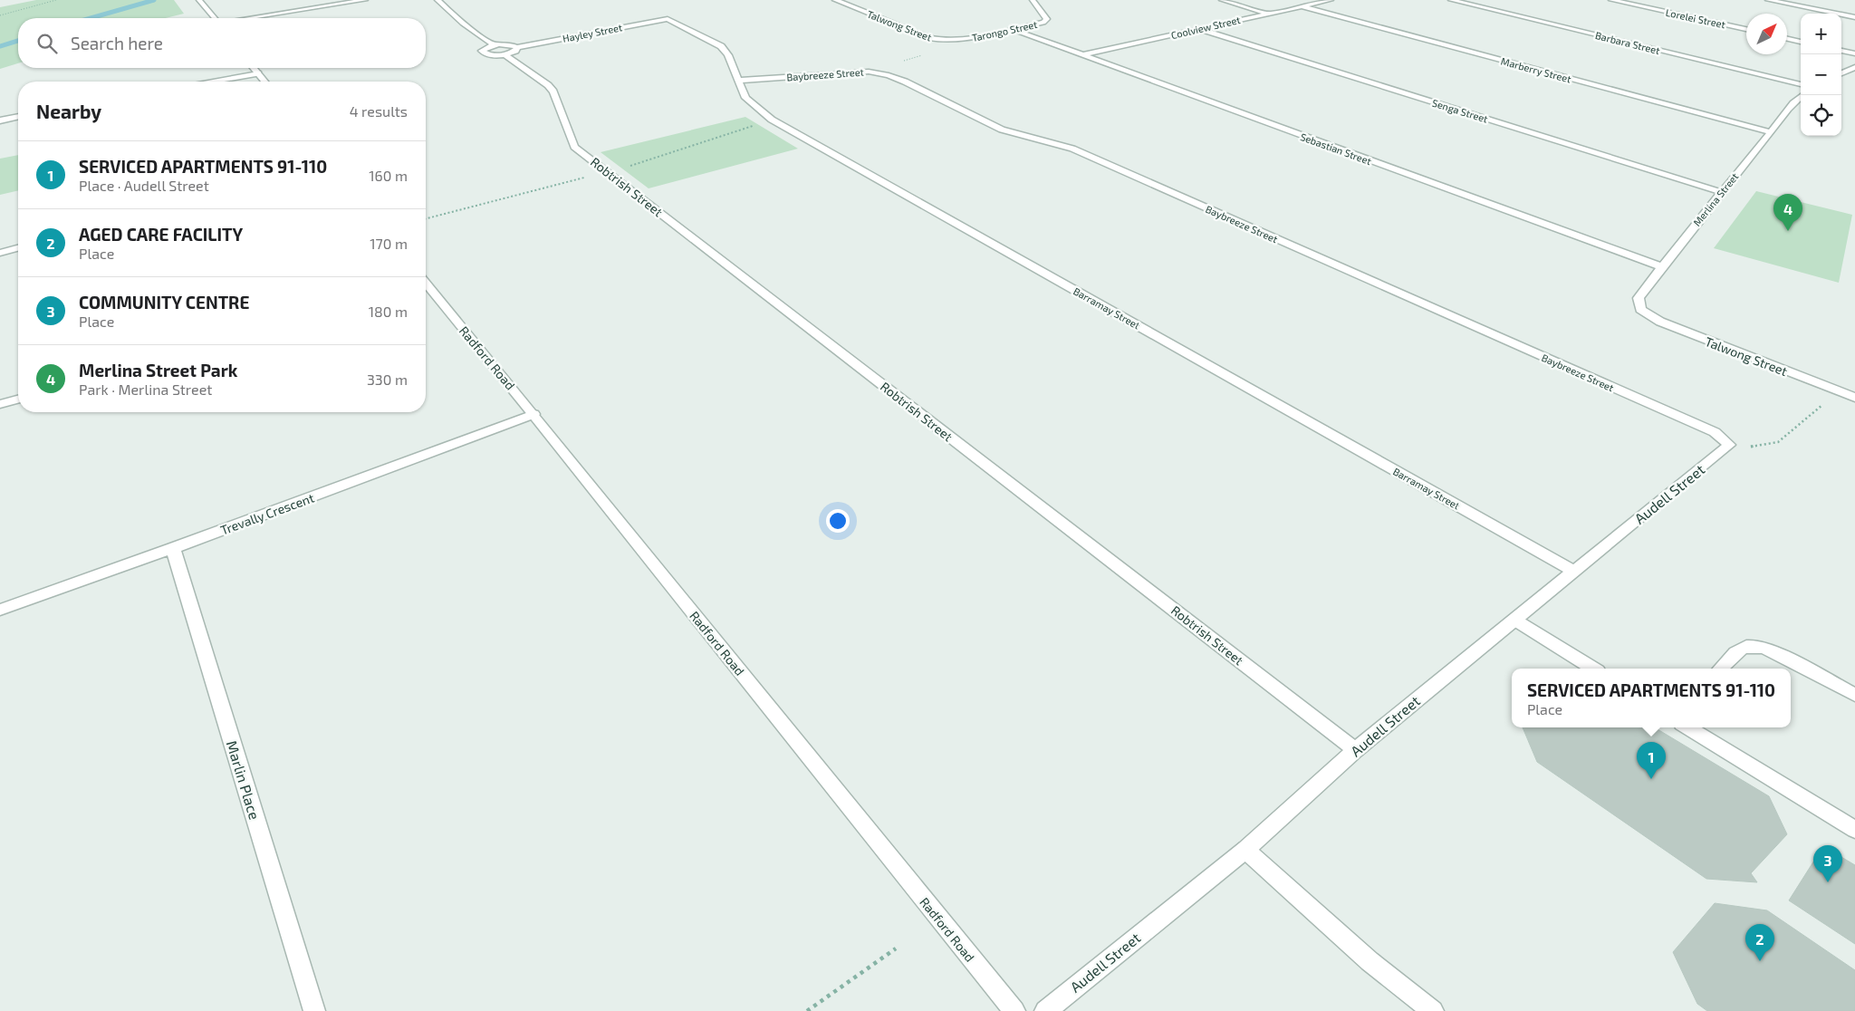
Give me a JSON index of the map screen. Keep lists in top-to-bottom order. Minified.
{"streets":{"street":["Lorelei Street","Talwong Street","Coolview Street","Tarongo Street","Hayley Street","Barbara Street","Marberry Street","Baybreeze Street","Senga Street","Sebastian Street","Robtrish Street","Merlina Street","Barramay Street","Radford Road","Audell Street","Trevally Crescent","Marlin Place"]},"crossings":[["Talwong Street","Tarongo Street"],["Talwong Street","Merlina Street"],["Coolview Street","Marberry Street"],["Coolview Street","Senga Street"],["Coolview Street","Sebastian Street"],["Tarongo Street","Sebastian Street"],["Hayley Street","Barramay Street"],["Marberry Street","Merlina Street"],["Baybreeze Street","Barramay Street"],["Baybreeze Street","Audell Street"],["Senga Street","Merlina Street"],["Sebastian Street","Merlina Street"],["Robtrish Street","Audell Street"],["Barramay Street","Audell Street"],["Radford Road","Trevally Crescent"],["Trevally Crescent","Marlin Place"]],"north":"top right","page":{"map_buttons":["+","−"],"search":"Search here","heading":["Nearby","4 results"],"list":[{"mark":"1","name":"SERVICED APARTMENTS 91-110","note":"Place · Audell Street","value":"160 m"},{"mark":"2","name":"AGED CARE FACILITY","note":"Place","value":"170 m"},{"mark":"3","name":"COMMUNITY CENTRE","note":"Place","value":"180 m"},{"mark":"4","name":"Merlina Street Park","note":"Park · Merlina Street","value":"330 m"}],"pins":["4","1","3","2"],"popup":["SERVICED APARTMENTS 91-110","Place"]}}
